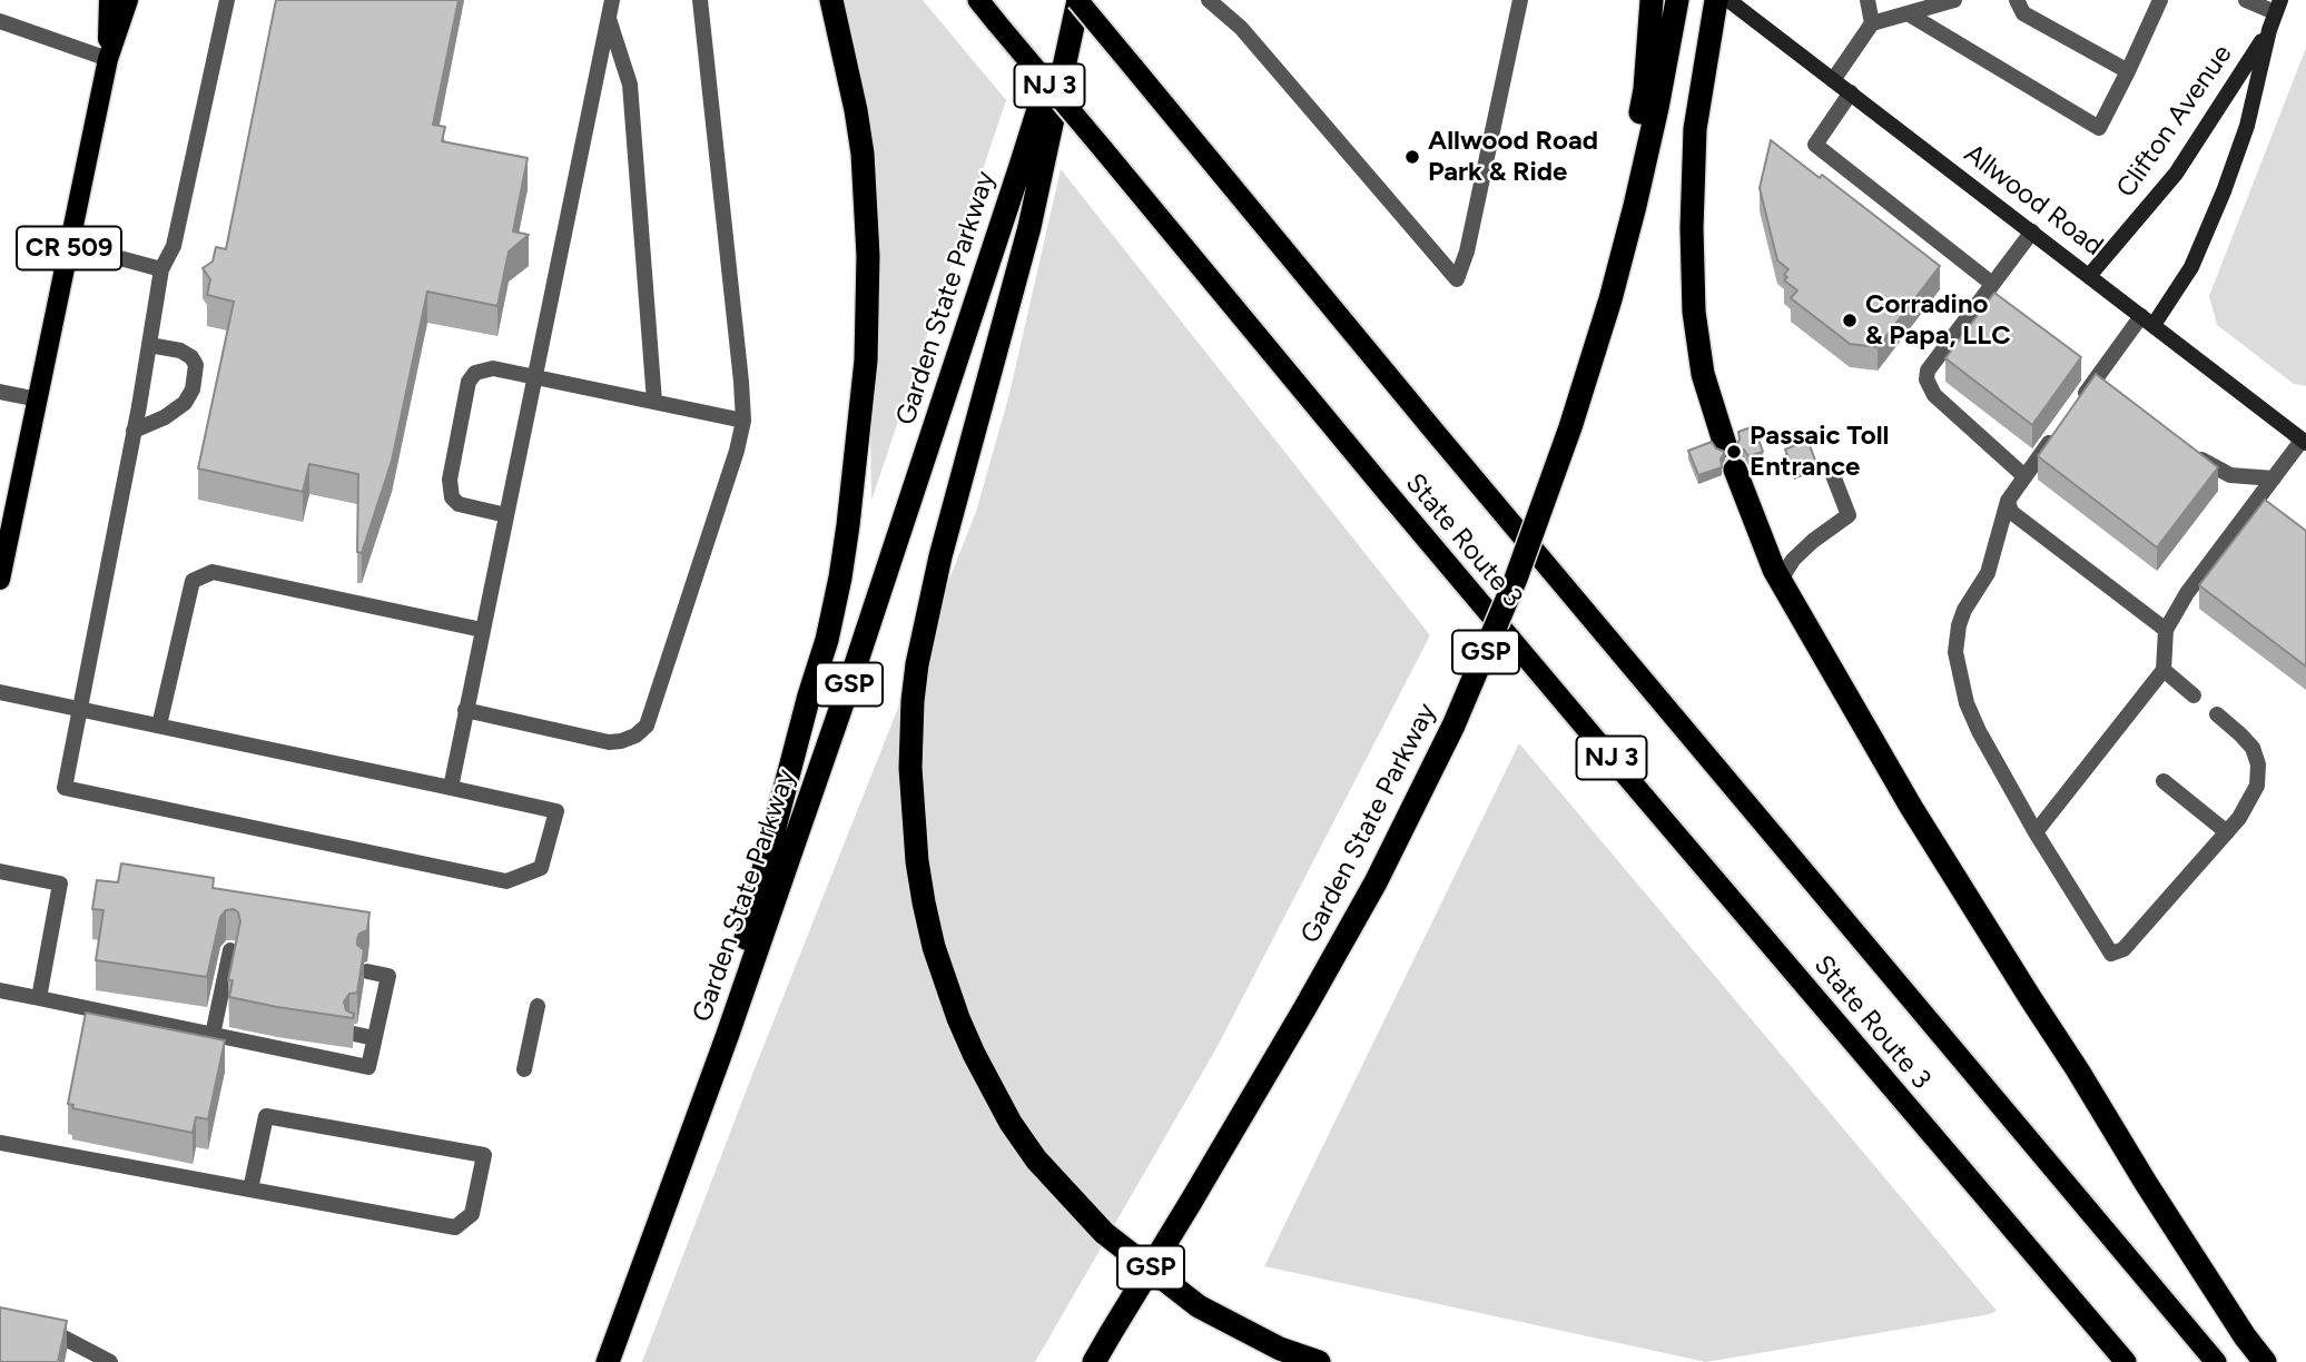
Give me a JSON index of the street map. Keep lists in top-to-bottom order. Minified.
{"streets":{"highway":["NJ 3","Garden State Parkway","State Route 3","GSP"],"main road":["Clifton Avenue","Allwood Road","CR 509"]},"crossings":[["Clifton Avenue","Allwood Road"],["Garden State Parkway","State Route 3"]],"places":["Allwood Road Park & Ride","Corradino & Papa, LLC","Passaic Toll Entrance"]}
